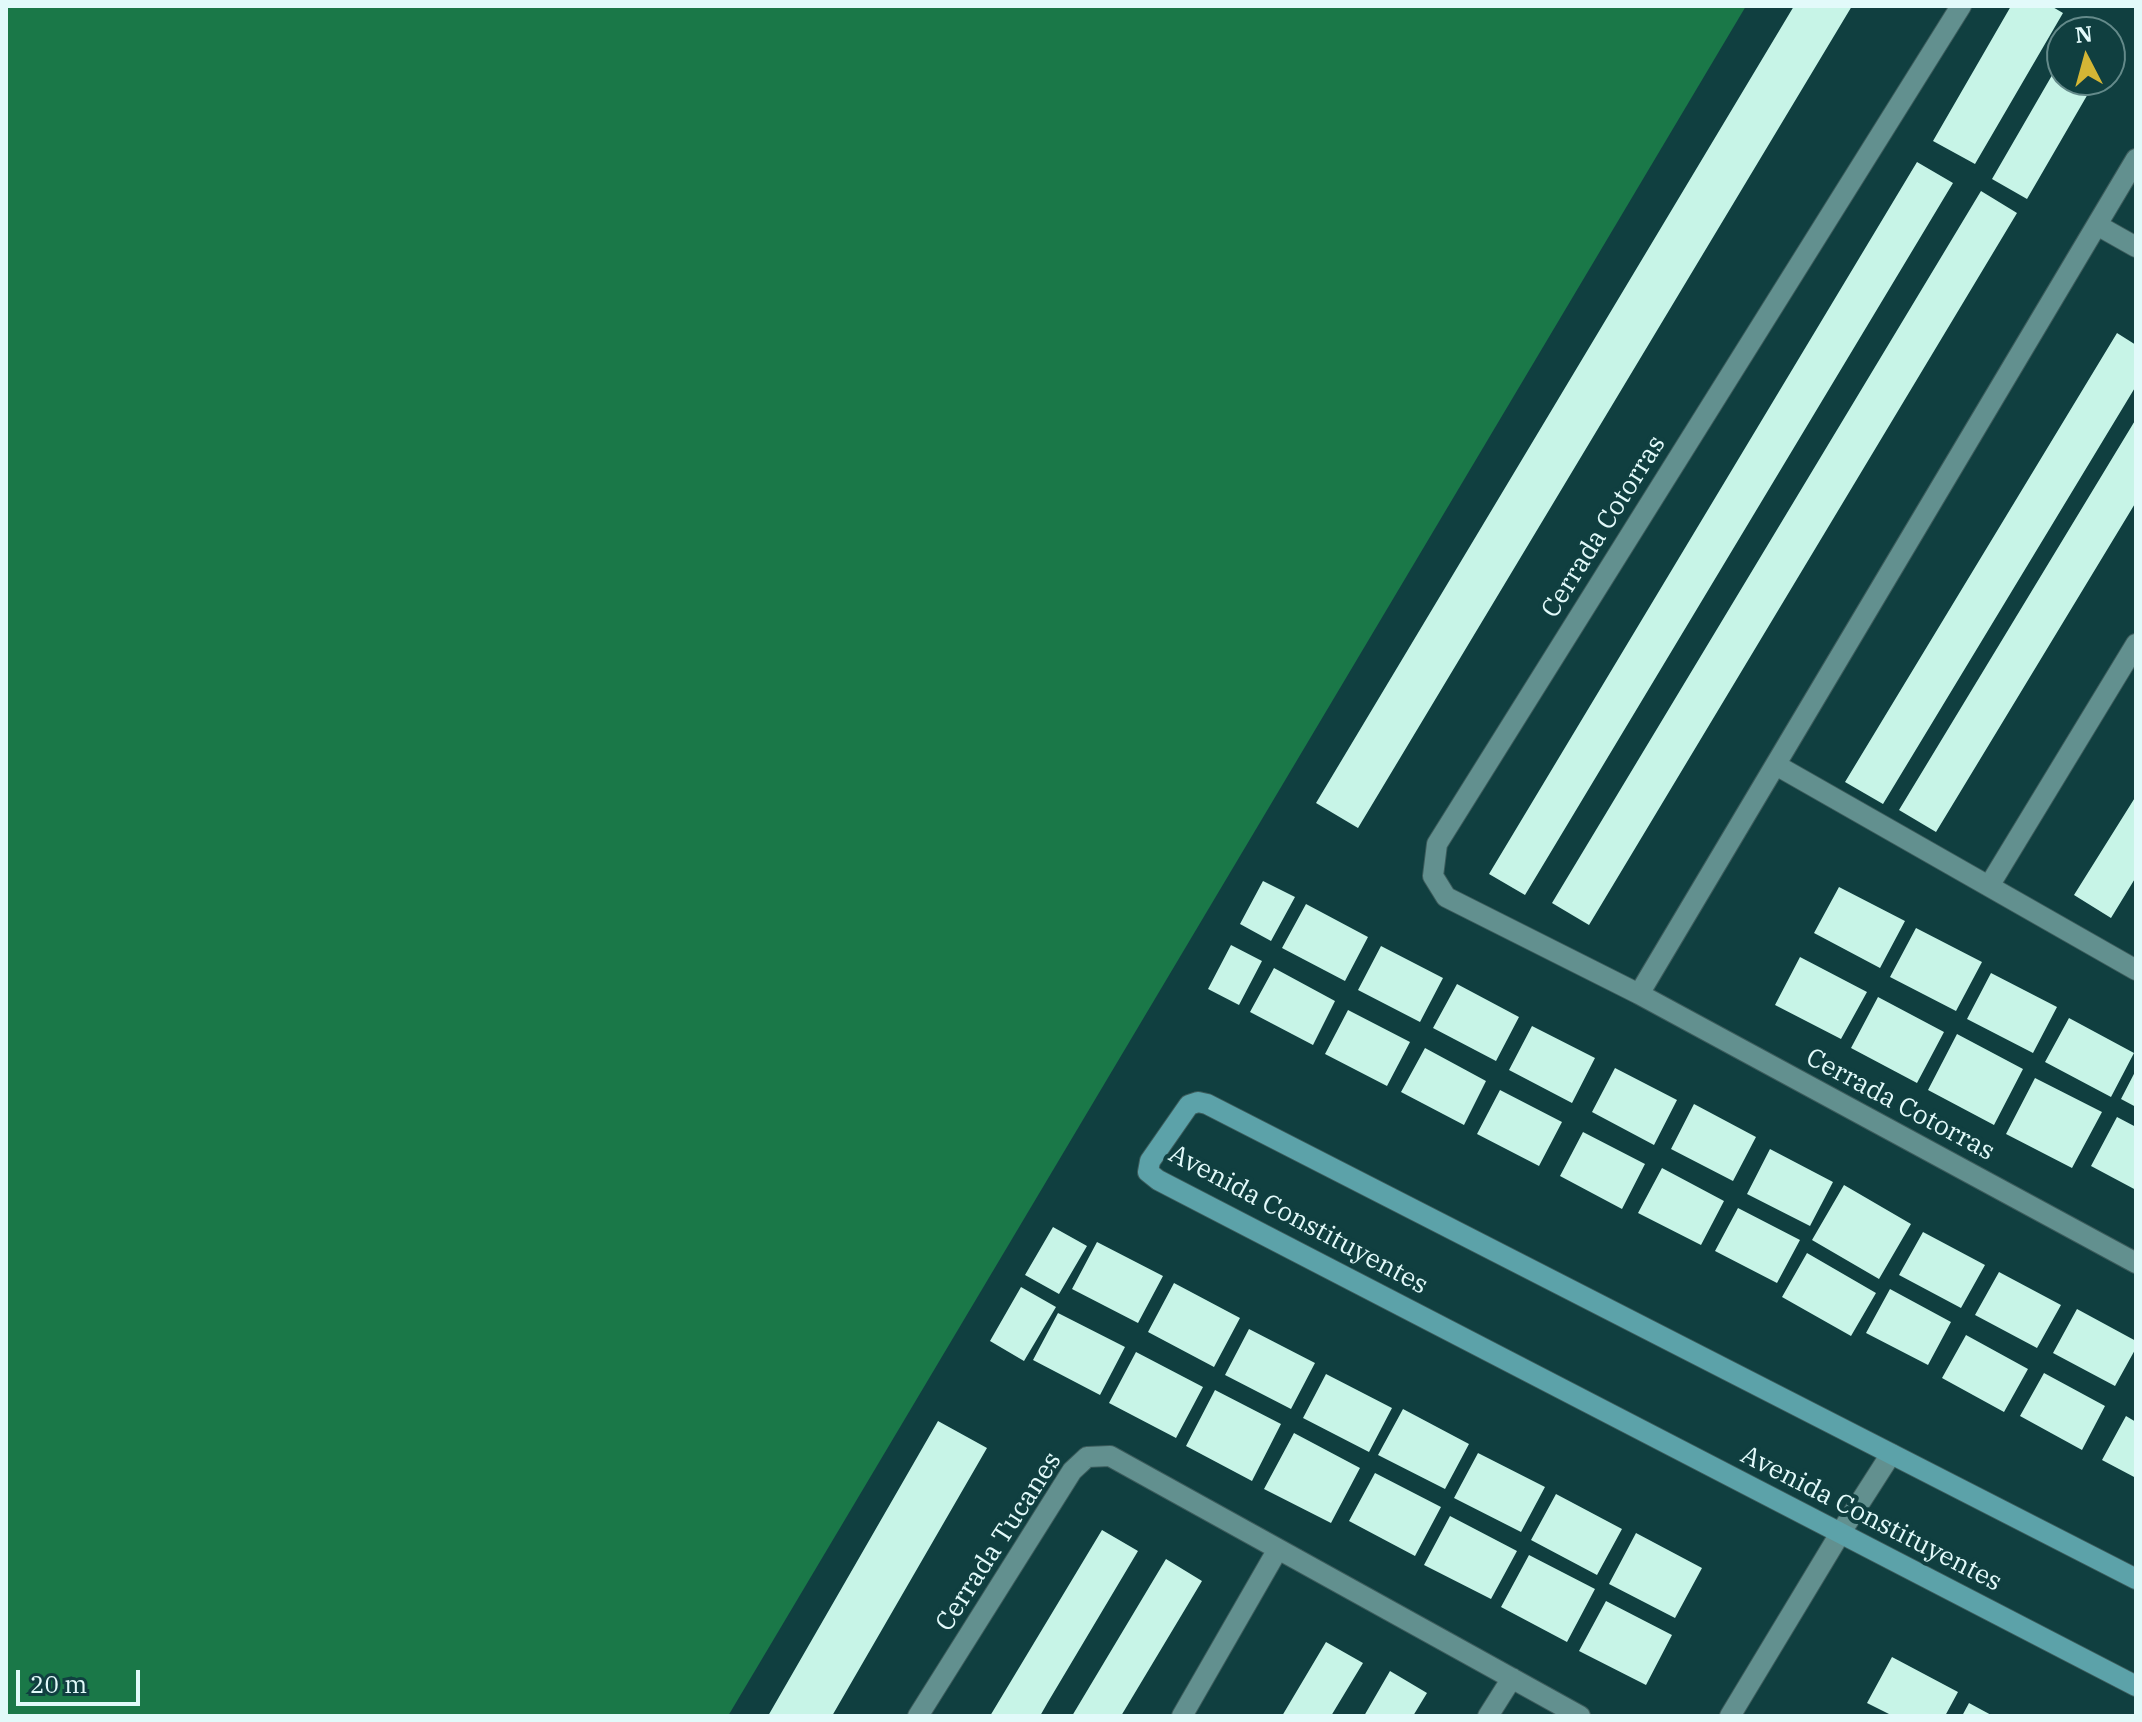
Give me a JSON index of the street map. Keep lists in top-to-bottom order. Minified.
{"streets":{"main road":["Avenida Constituyentes"],"street":["Cerrada Cotorras","Cerrada Tucanes"]},"scale_bar":"20 m","north":"top"}
